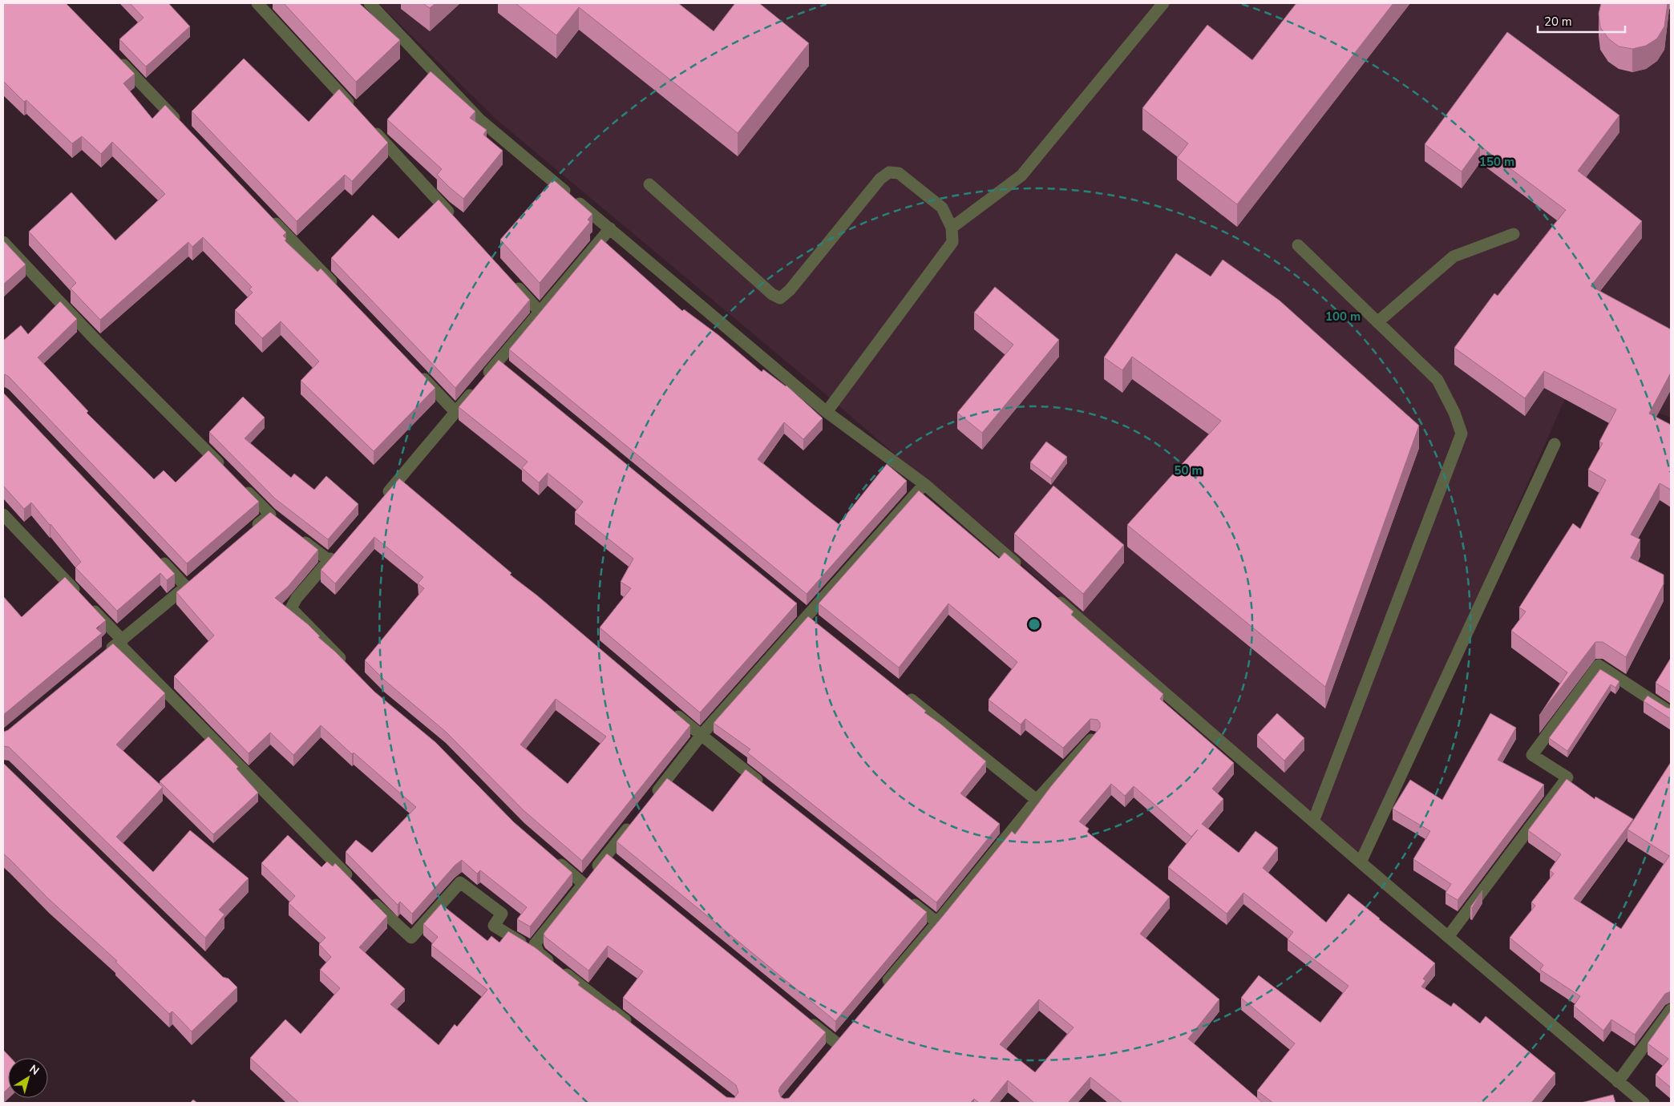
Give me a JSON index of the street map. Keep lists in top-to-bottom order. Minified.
{"scale_bar":"20 m","north":"top right","rings":["150 m","100 m","50 m"]}
